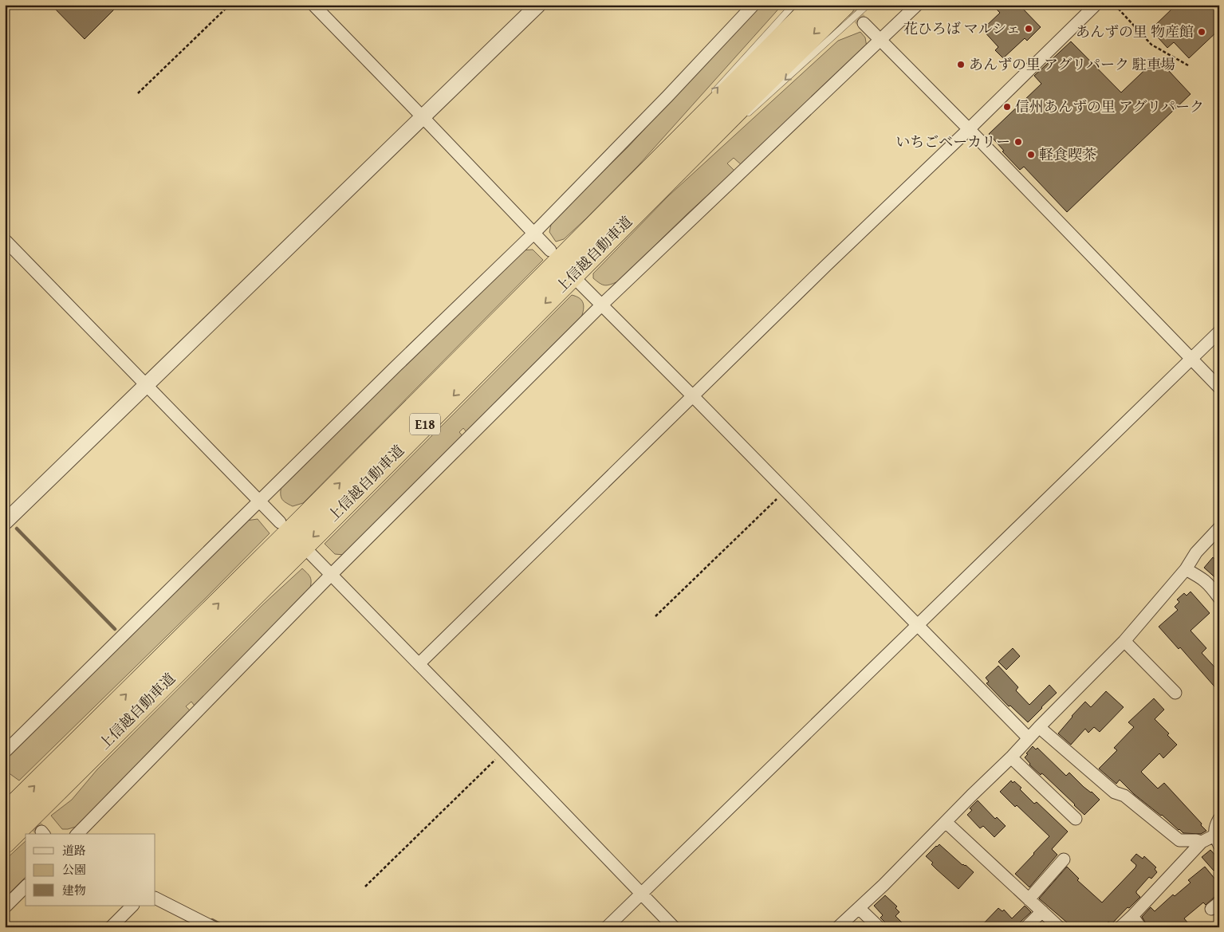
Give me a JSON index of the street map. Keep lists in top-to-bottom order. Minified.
{"streets":{"highway":["上信越自動車道","E18"]},"places":["花ひろば マルシェ","あんずの里 物産館","あんずの里 アグリパーク 駐車場","信州あんずの里 アグリパーク","いちごベーカリー","軽食喫茶"],"legend":["道路","公園","建物"]}
